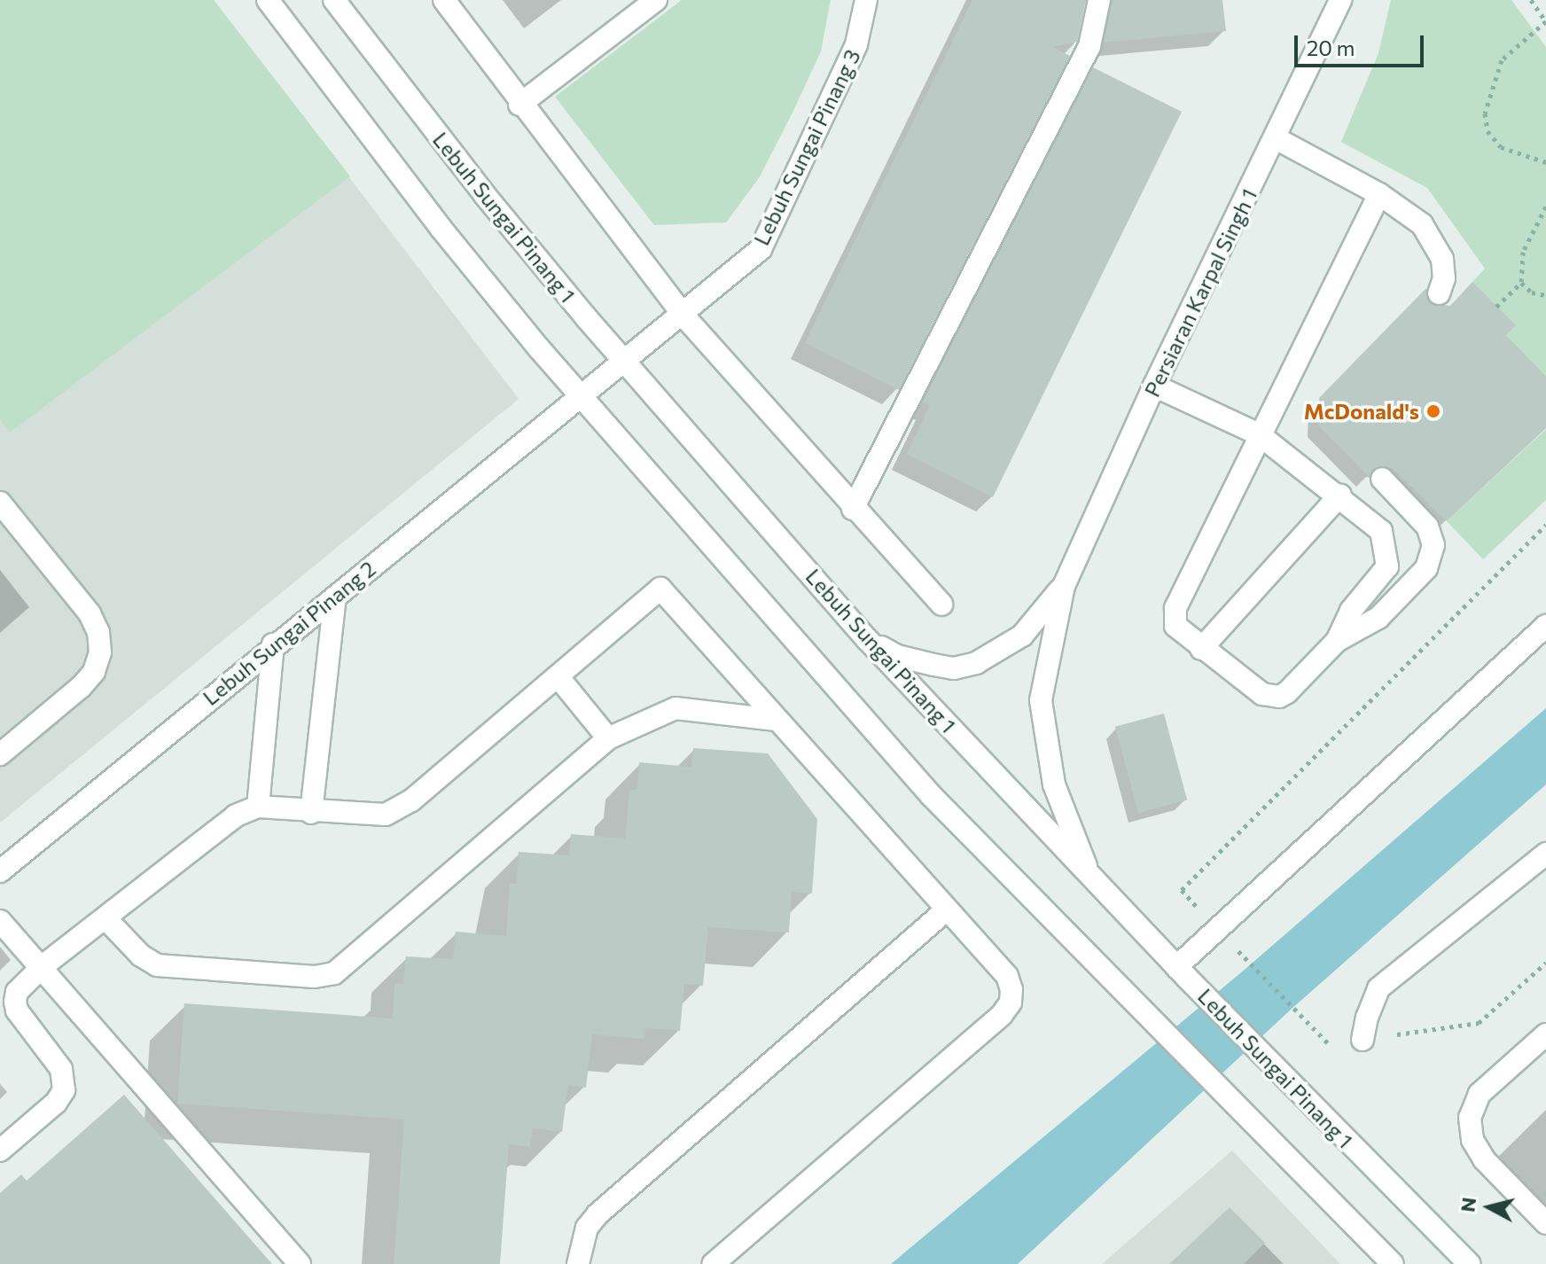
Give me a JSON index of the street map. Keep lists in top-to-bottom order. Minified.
{"streets":{"street":["Lebuh Sungai Pinang 3","Lebuh Sungai Pinang 1","Persiaran Karpal Singh 1","Lebuh Sungai Pinang 2"]},"crossings":[["Lebuh Sungai Pinang 3","Lebuh Sungai Pinang 1"],["Lebuh Sungai Pinang 3","Lebuh Sungai Pinang 2"],["Lebuh Sungai Pinang 1","Persiaran Karpal Singh 1"],["Lebuh Sungai Pinang 1","Lebuh Sungai Pinang 2"]],"places":["McDonald's"],"scale_bar":"20 m","north":"left"}
